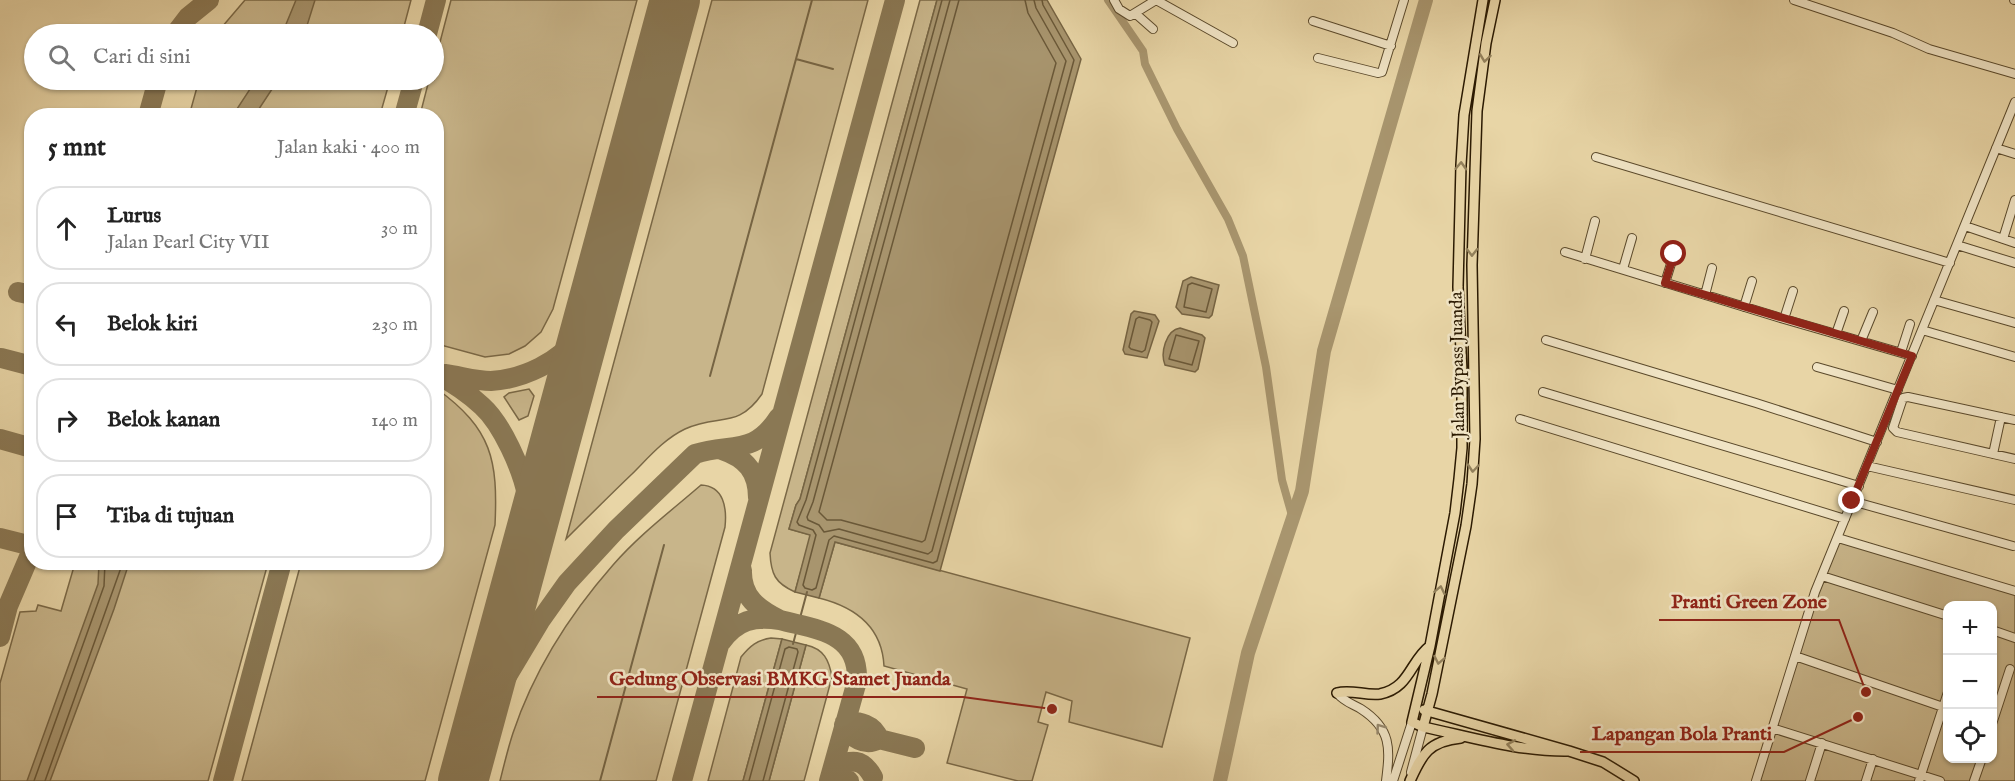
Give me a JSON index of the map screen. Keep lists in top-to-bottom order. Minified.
{"streets":{"main road":["Jalan Bypass Juanda"]},"places":["Pranti Green Zone","Gedung Observasi BMKG Stamet Juanda","Lapangan Bola Pranti"],"page":{"search":"Cari di sini","heading":["5 mnt","Jalan kaki · 400 m"],"list":[["Lurus","Jalan Pearl City VII","30 m"],["Belok kiri","230 m"],["Belok kanan","140 m"],"Tiba di tujuan"],"map_buttons":["+","−"]}}
